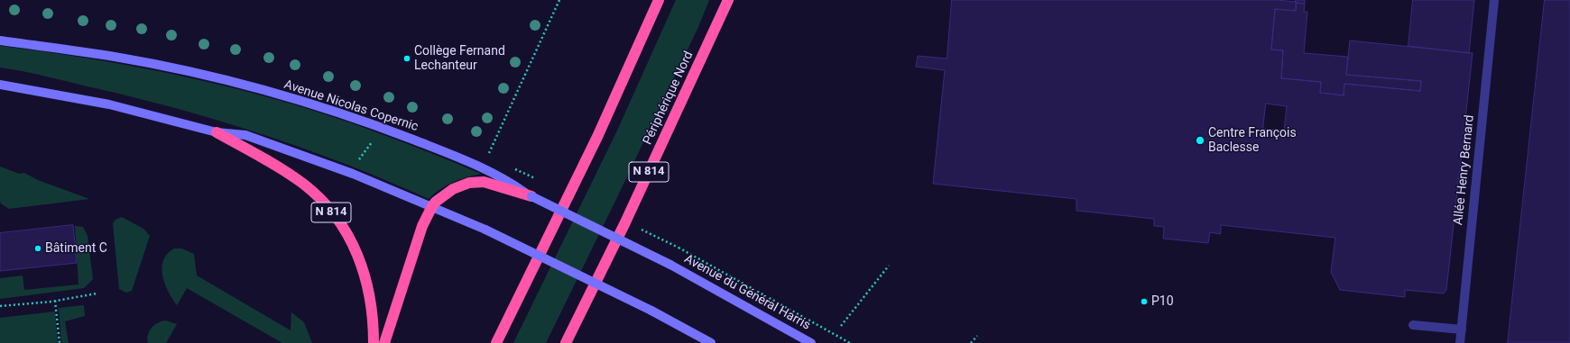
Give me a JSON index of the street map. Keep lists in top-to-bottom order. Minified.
{"streets":{"highway":["Périphérique Nord","N 814"],"main road":["Avenue Nicolas Copernic","Avenue du Général Harris"],"lane":["Allée Henry Bernard"]},"places":["Collège Fernand Lechanteur","Centre François Baclesse","Bâtiment C","P10"]}
